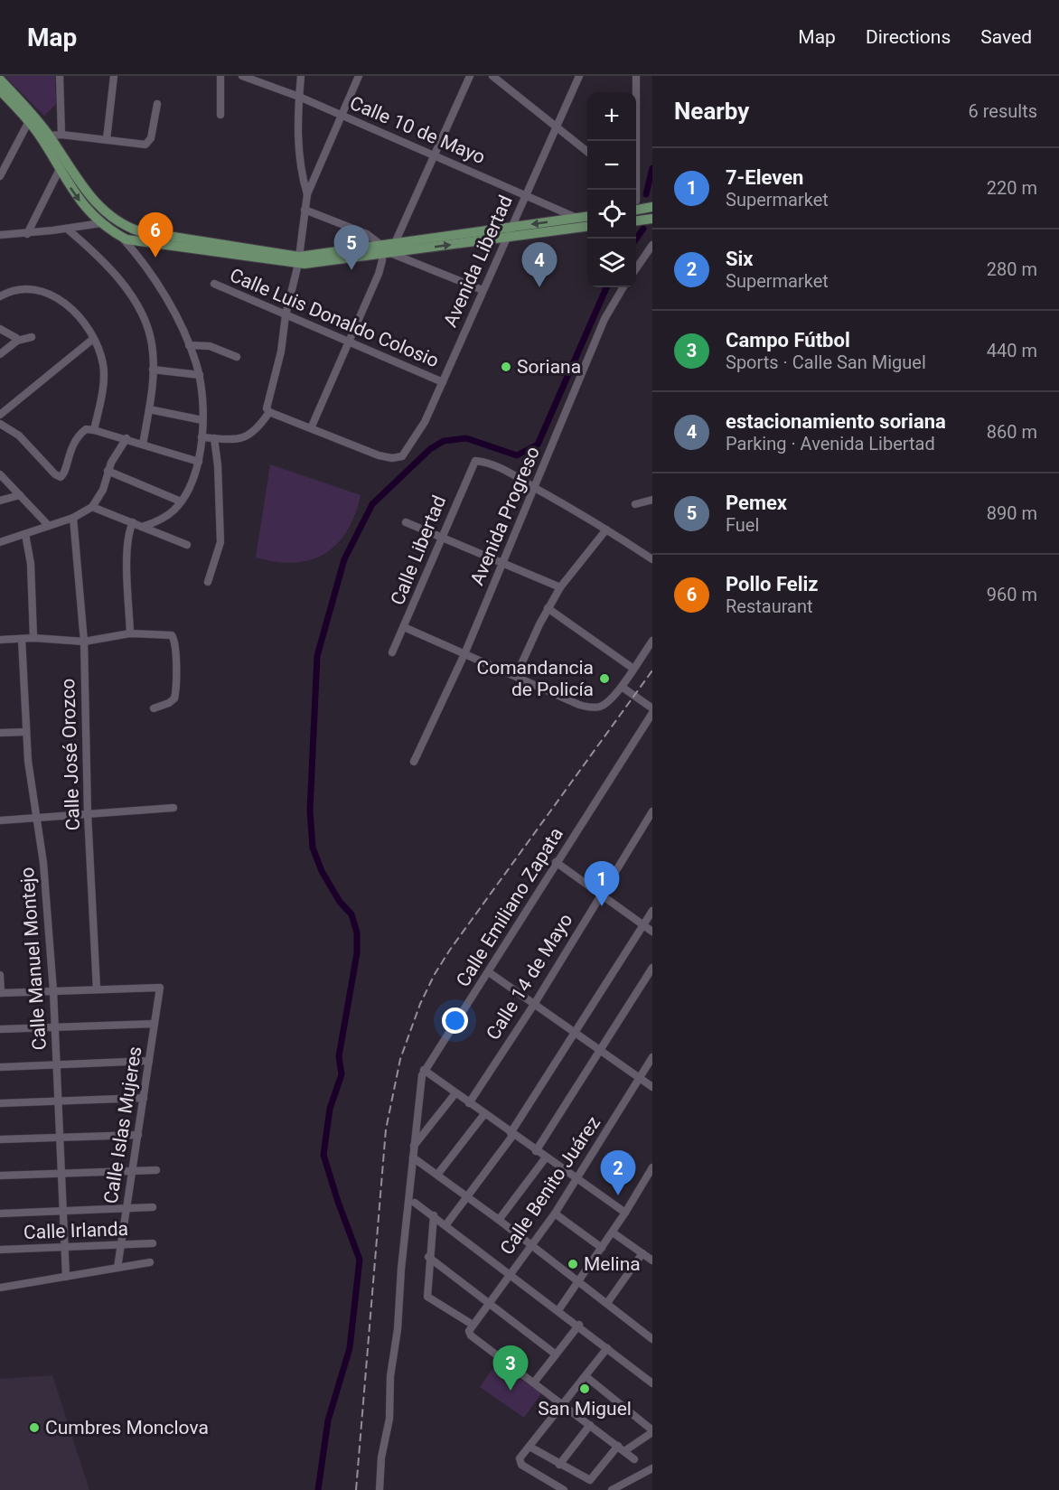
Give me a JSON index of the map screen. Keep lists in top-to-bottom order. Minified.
{"streets":{"street":["Calle 10 de Mayo","Avenida Libertad","Calle Luis Donaldo Colosio","Avenida Progreso","Calle Libertad","Calle José Orozco","Calle Emiliano Zapata","Calle Manuel Montejo","Calle 14 de Mayo","Calle Islas Mujeres","Calle Benito Juárez","Calle Irlanda"]},"crossings":[["Calle 10 de Mayo","Avenida Libertad"],["Avenida Libertad","Calle Luis Donaldo Colosio"],["Avenida Progreso","Calle Libertad"],["Calle José Orozco","Calle Islas Mujeres"],["Calle Manuel Montejo","Calle Irlanda"],["Calle Islas Mujeres","Calle Irlanda"]],"places":["Soriana","Comandancia de Policía","Melina","San Miguel","Cumbres Monclova"],"page":{"header":"Map","nav":["Map","Directions","Saved"],"heading":["Nearby","6 results"],"map_buttons":["+","−"],"list":[{"mark":"1","name":"7-Eleven","note":"Supermarket","value":"220 m"},{"mark":"2","name":"Six","note":"Supermarket","value":"280 m"},{"mark":"3","name":"Campo Fútbol","note":"Sports · Calle San Miguel","value":"440 m"},{"mark":"4","name":"estacionamiento soriana","note":"Parking · Avenida Libertad","value":"860 m"},{"mark":"5","name":"Pemex","note":"Fuel","value":"890 m"},{"mark":"6","name":"Pollo Feliz","note":"Restaurant","value":"960 m"}],"pins":["6","5","4","1","2","3"]}}
